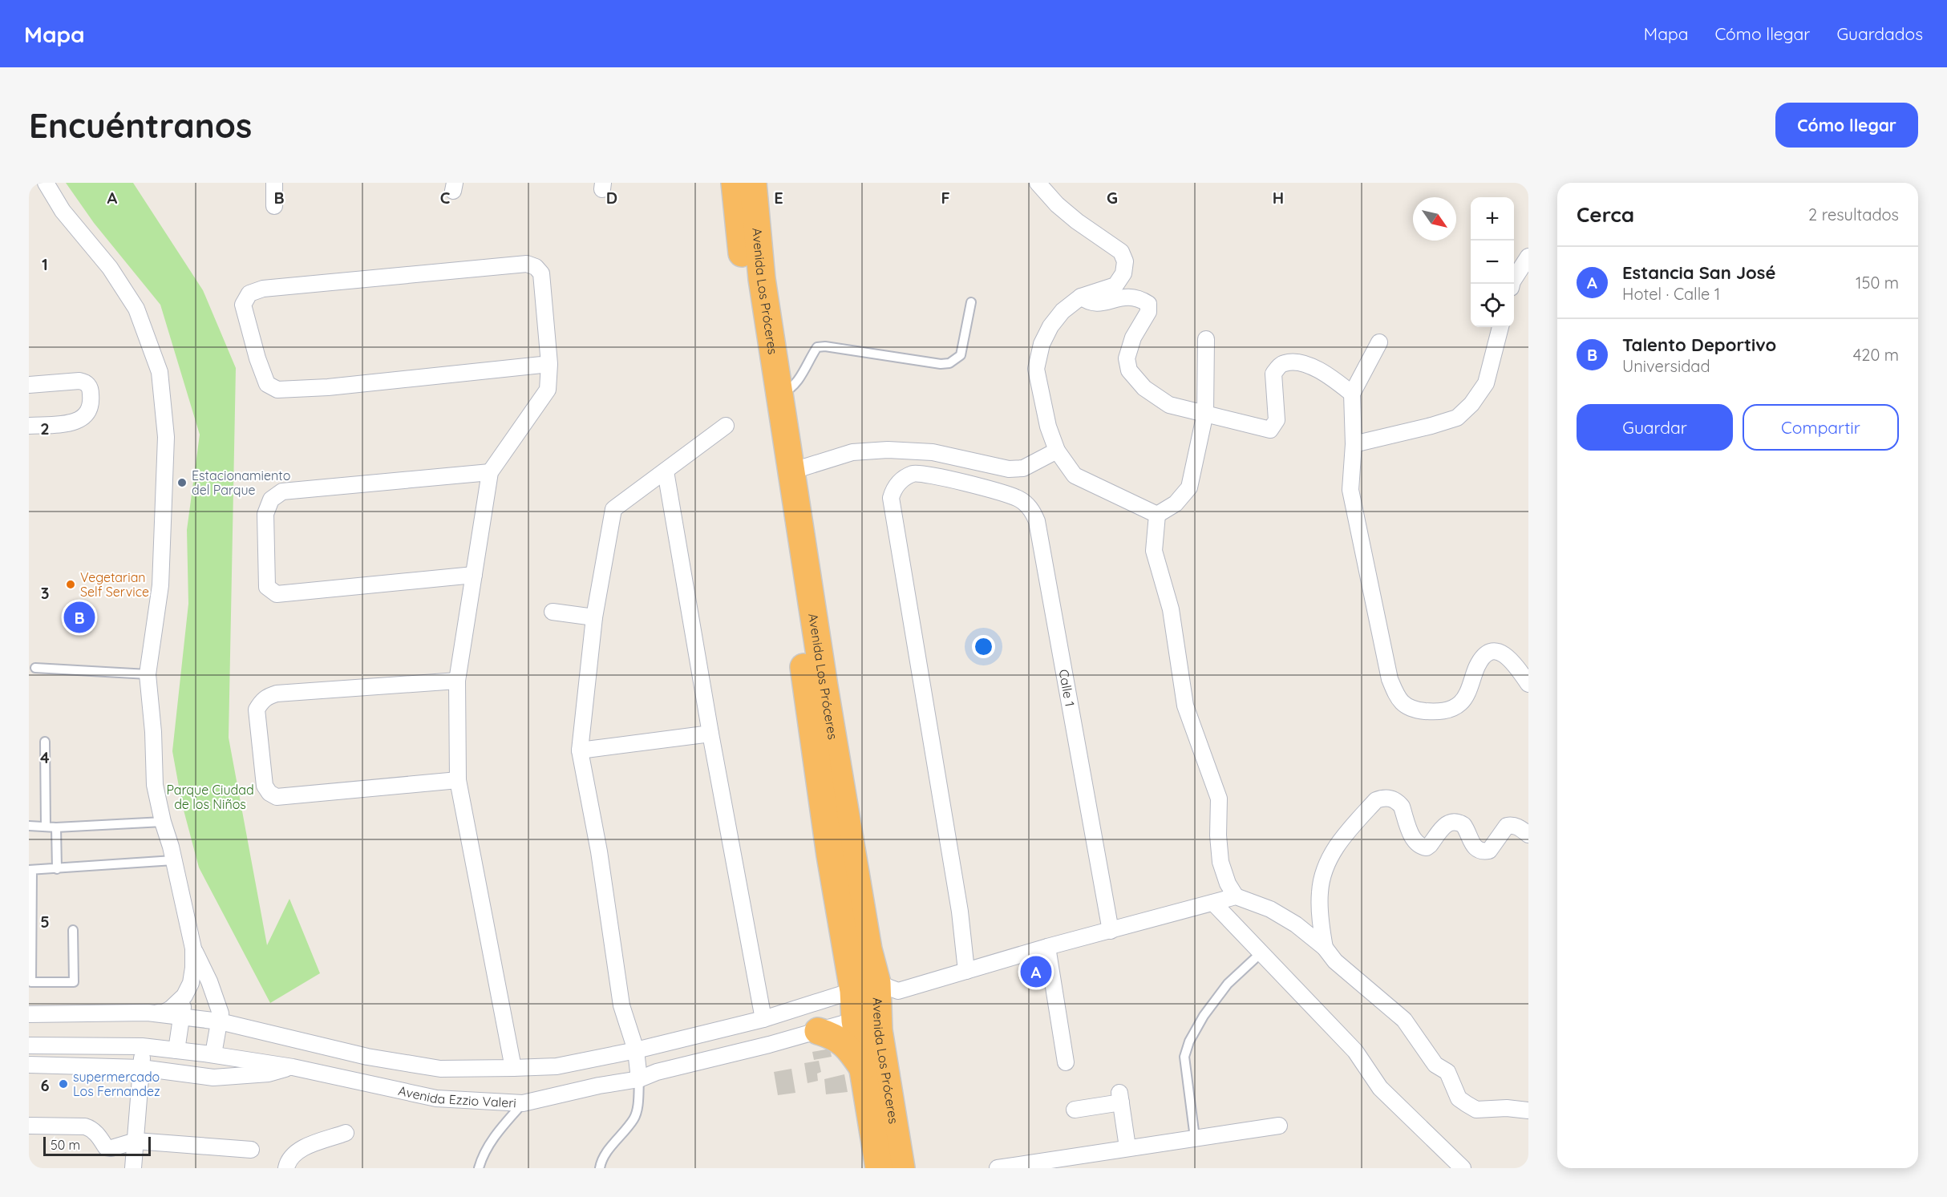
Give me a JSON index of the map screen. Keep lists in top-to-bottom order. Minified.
{"streets":{"highway":["Avenida Los Próceres"],"street":["Calle 1","Avenida Ezzio Valeri"]},"crossings":[["Avenida Los Próceres","Avenida Ezzio Valeri"],["Calle 1","Avenida Ezzio Valeri"]],"parks":["Parque Ciudad de los Niños"],"places":["Estacionamiento del Parque","Vegetarian Self Service","supermercado Los Fernandez"],"scale_bar":"50 m","north":"bottom right","page":{"header":"Mapa","nav":["Mapa","Cómo llegar","Guardados"],"buttons":["Cómo llegar",["Guardar","Compartir"]],"title":"Encuéntranos","heading":["Cerca","2 resultados"],"map_buttons":["+","−"],"list":[{"mark":"A","name":"Estancia San José","note":"Hotel · Calle 1","value":"150 m"},{"mark":"B","name":"Talento Deportivo","note":"Universidad","value":"420 m"}],"pins":["B","A"],"scale":"50 m"},"grid":{"columns":["A","B","C","D","E","F","G","H"],"rows":["1","2","3","4","5","6"]}}
